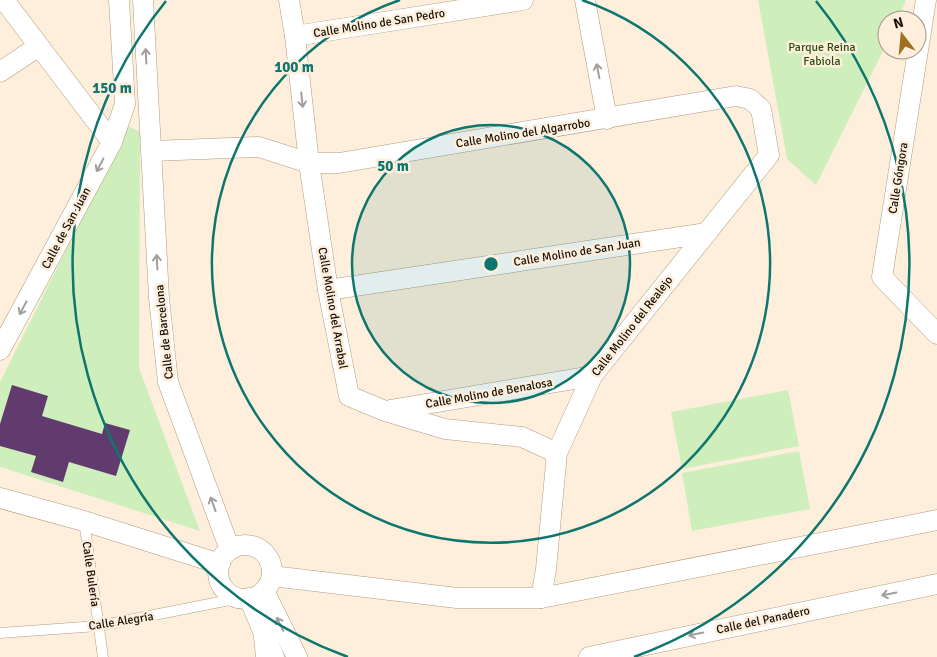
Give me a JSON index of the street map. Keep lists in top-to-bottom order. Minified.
{"streets":{"street":["Calle Molino de San Pedro","Calle Molino del Algarrobo","Calle Góngora","Calle de San Juan","Calle Molino de San Juan","Calle Molino del Arrabal","Calle Molino del Realejo","Calle de Barcelona","Calle Molino de Benalosa","Calle del Panadero"],"lane":["Calle Bulería","Calle Alegría"]},"crossings":[["Calle Molino de San Pedro","Calle Molino del Arrabal"],["Calle Molino del Algarrobo","Calle Molino del Arrabal"],["Calle Molino del Algarrobo","Calle Molino del Realejo"],["Calle Molino de San Juan","Calle Molino del Arrabal"],["Calle Molino de San Juan","Calle Molino del Realejo"],["Calle Molino del Arrabal","Calle Molino del Realejo"],["Calle Molino del Arrabal","Calle Molino de Benalosa"],["Calle Molino del Realejo","Calle Molino de Benalosa"],["Calle de Barcelona","Calle Alegría"],["Calle Bulería","Calle Alegría"]],"one_way":["Calle de San Juan","Calle de Barcelona"],"parks":["Parque Reina Fabiola"],"north":"top","rings":["100 m","150 m","50 m"]}
